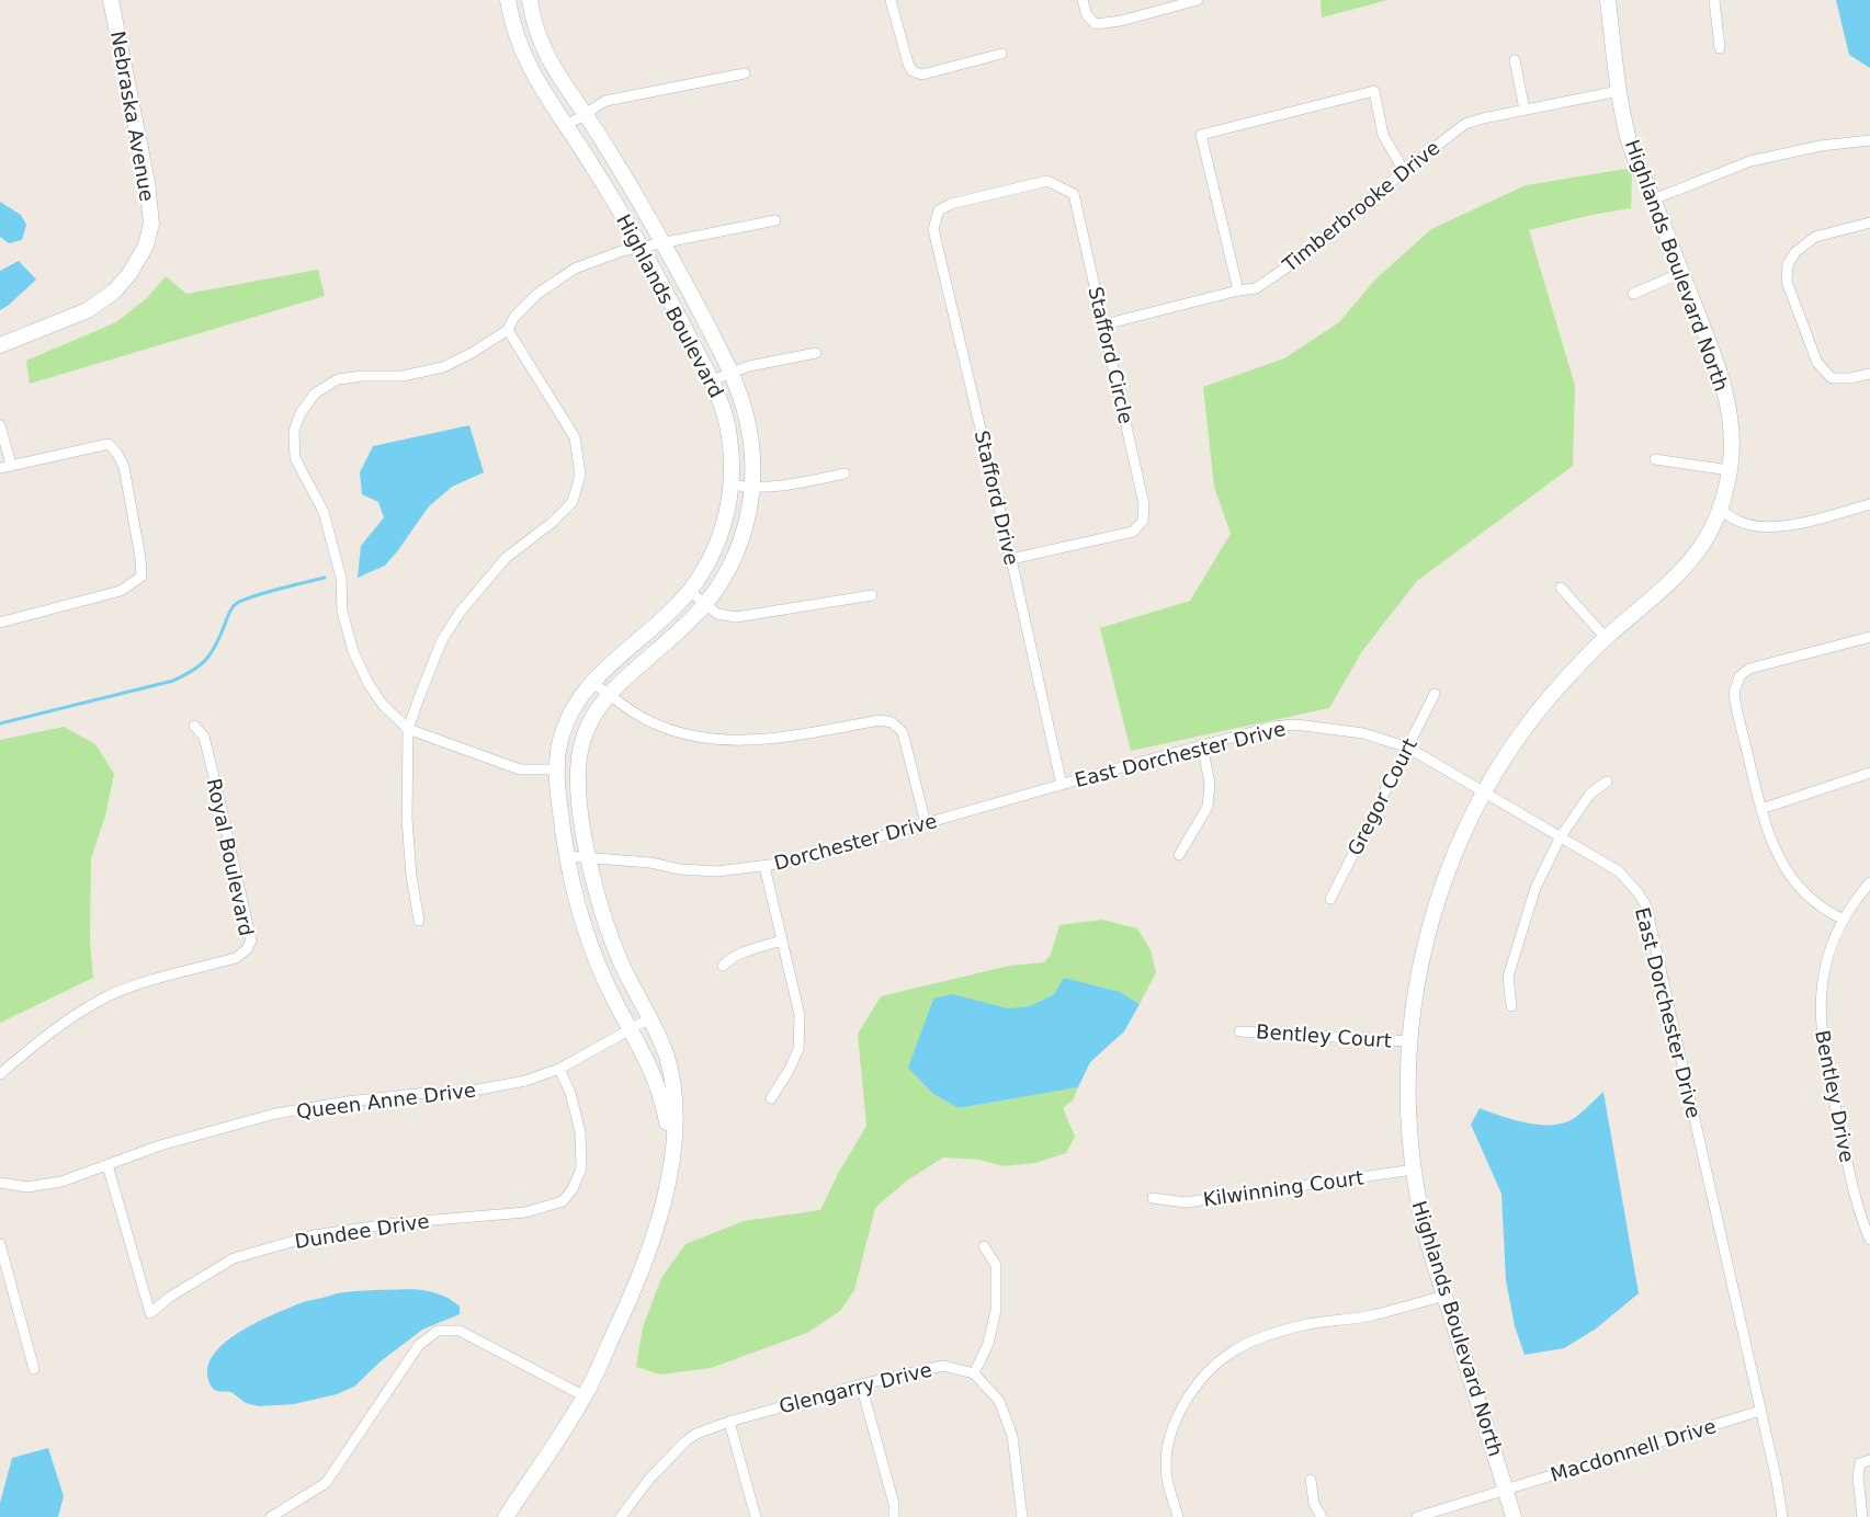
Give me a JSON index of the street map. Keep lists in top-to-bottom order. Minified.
{"streets":{"street":["Nebraska Avenue","Timberbrooke Drive","Highlands Boulevard North","Highlands Boulevard","Stafford Circle","Stafford Drive","East Dorchester Drive","Gregor Court","Dorchester Drive","Royal Boulevard","Bentley Court","Bentley Drive","Queen Anne Drive","Kilwinning Court","Dundee Drive","Glengarry Drive","Macdonnell Drive"]},"crossings":[["Timberbrooke Drive","Highlands Boulevard North"],["Timberbrooke Drive","Stafford Circle"],["Highlands Boulevard North","East Dorchester Drive"],["Highlands Boulevard North","Bentley Court"],["Highlands Boulevard North","Kilwinning Court"],["Highlands Boulevard North","Macdonnell Drive"],["Highlands Boulevard","Dorchester Drive"],["Highlands Boulevard","Queen Anne Drive"],["Stafford Circle","Stafford Drive"],["Stafford Drive","East Dorchester Drive"],["Stafford Drive","Dorchester Drive"],["East Dorchester Drive","Gregor Court"],["East Dorchester Drive","Dorchester Drive"],["East Dorchester Drive","Macdonnell Drive"],["Queen Anne Drive","Dundee Drive"]]}
